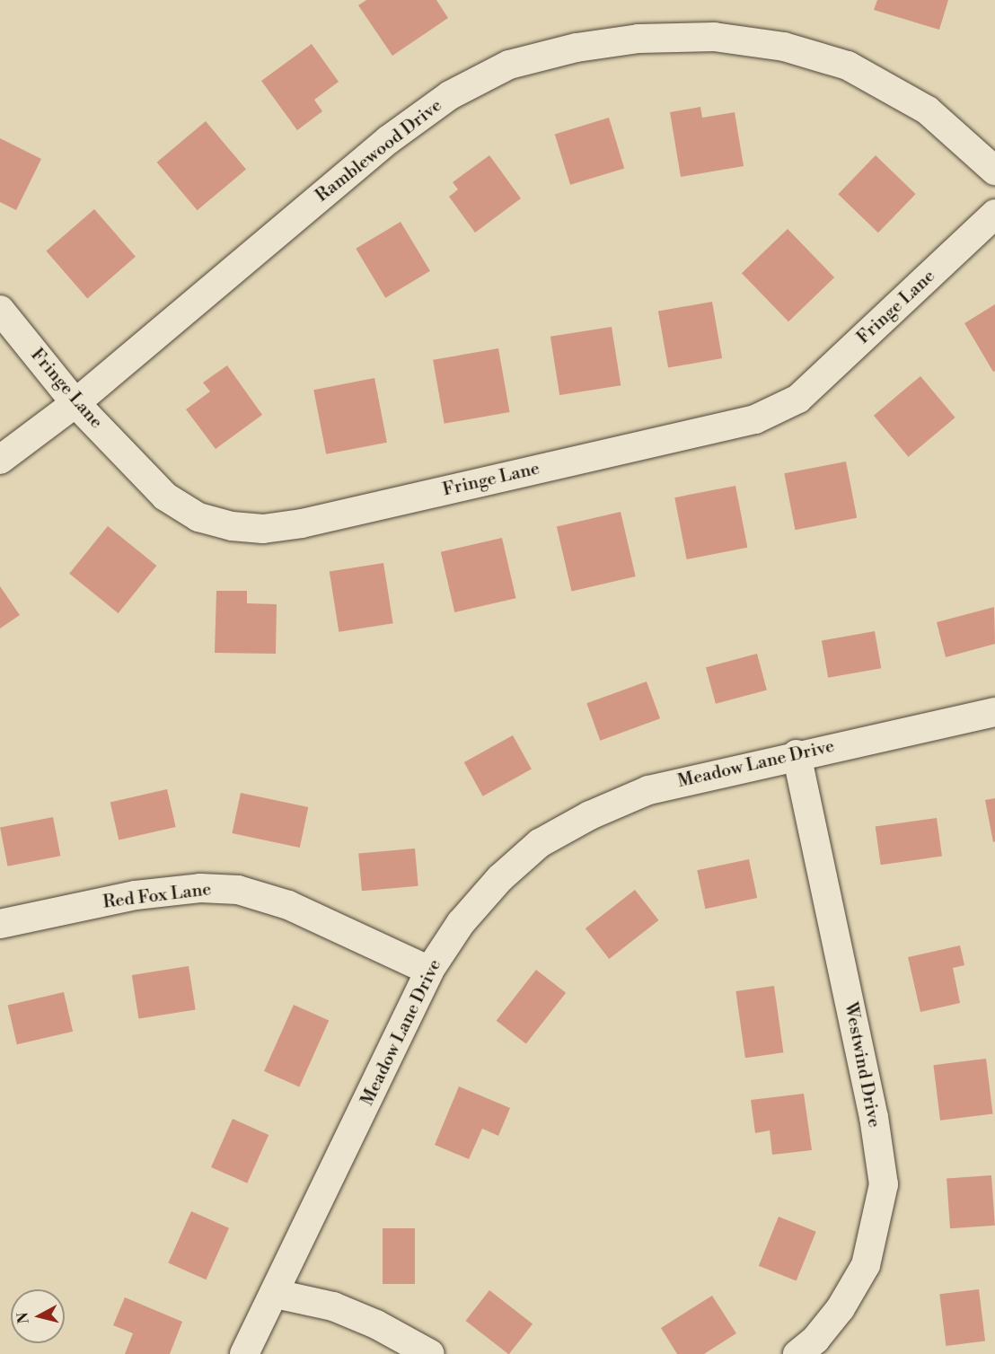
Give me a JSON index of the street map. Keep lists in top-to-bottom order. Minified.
{"streets":{"street":["Ramblewood Drive","Fringe Lane","Meadow Lane Drive","Red Fox Lane","Westwind Drive"]},"crossings":[["Ramblewood Drive","Fringe Lane"],["Meadow Lane Drive","Red Fox Lane"],["Meadow Lane Drive","Westwind Drive"]],"north":"left"}
